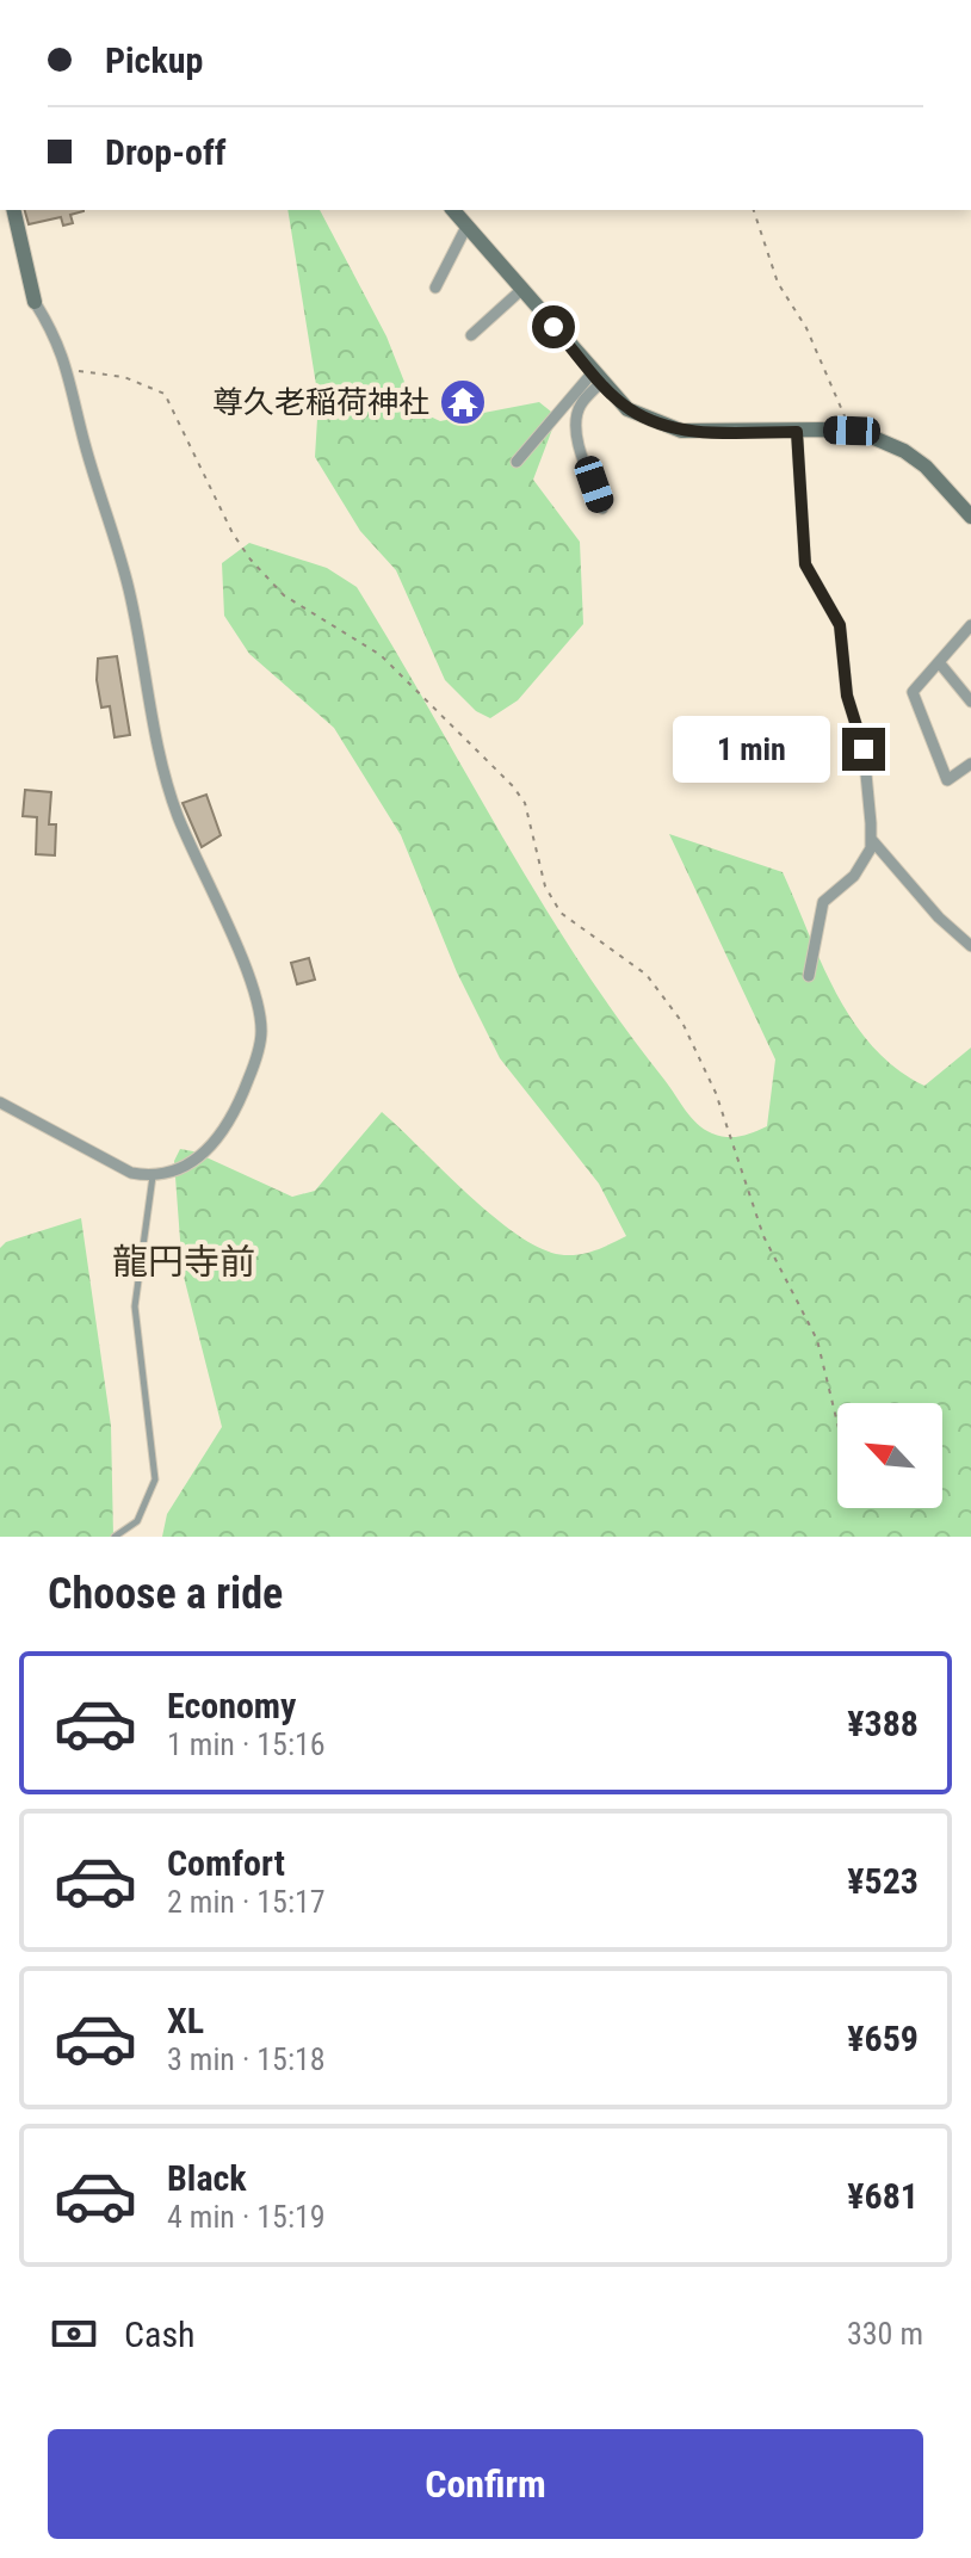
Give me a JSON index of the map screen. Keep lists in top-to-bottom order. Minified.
{"districts":["龍円寺前"],"places":{"temple":["尊久老稲荷神社"]},"north":"top left","page":{"banner":["Pickup","Drop-off"],"bubble":"1 min","heading":"Choose a ride","list":[{"name":"Economy","note":"1 min · 15:16","value":"¥388"},{"name":"Comfort","note":"2 min · 15:17","value":"¥523"},{"name":"XL","note":"3 min · 15:18","value":"¥659"},{"name":"Black","note":"4 min · 15:19","value":"¥681"}],"pay":["Cash","330 m"],"buttons":"Confirm"}}
